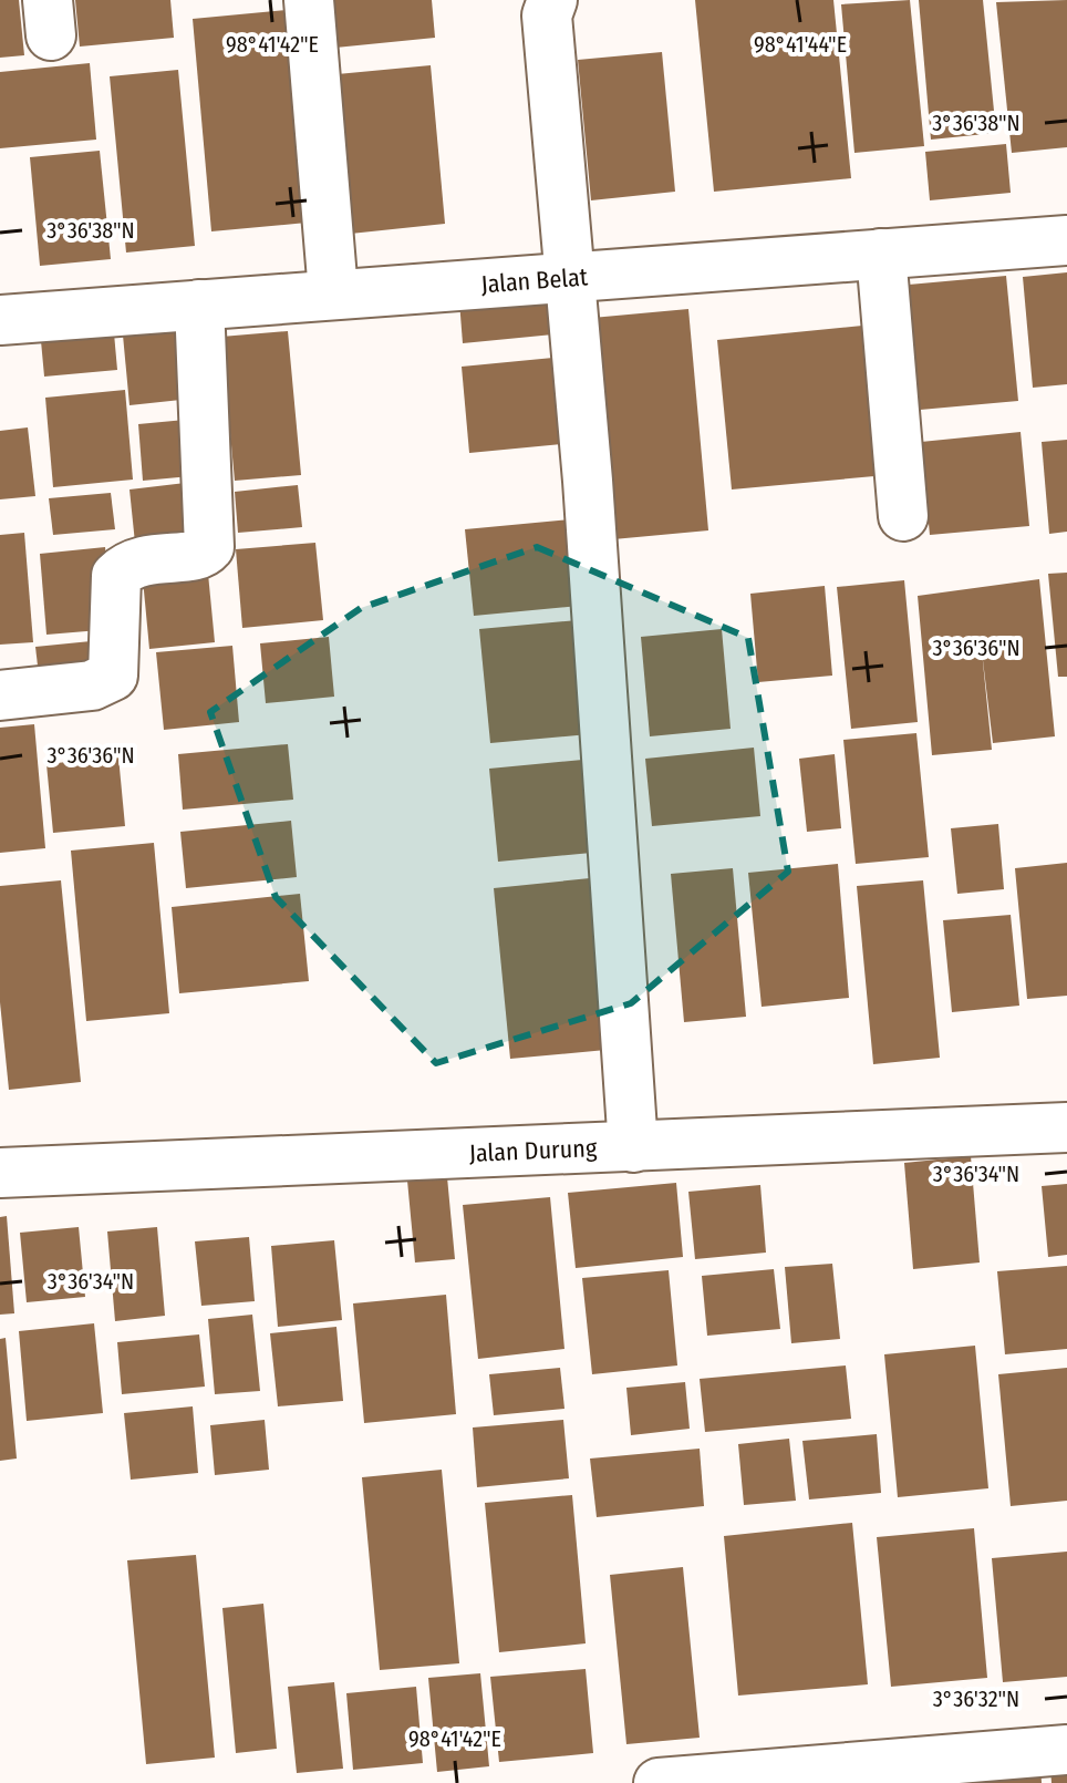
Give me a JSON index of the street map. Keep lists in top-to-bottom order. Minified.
{"streets":{"street":["Jalan Belat","Jalan Durung"]},"coordinates":["98°41'42\"E","98°41'44\"E","3°36'38\"N","3°36'36\"N","3°36'34\"N","3°36'32\"N"]}
